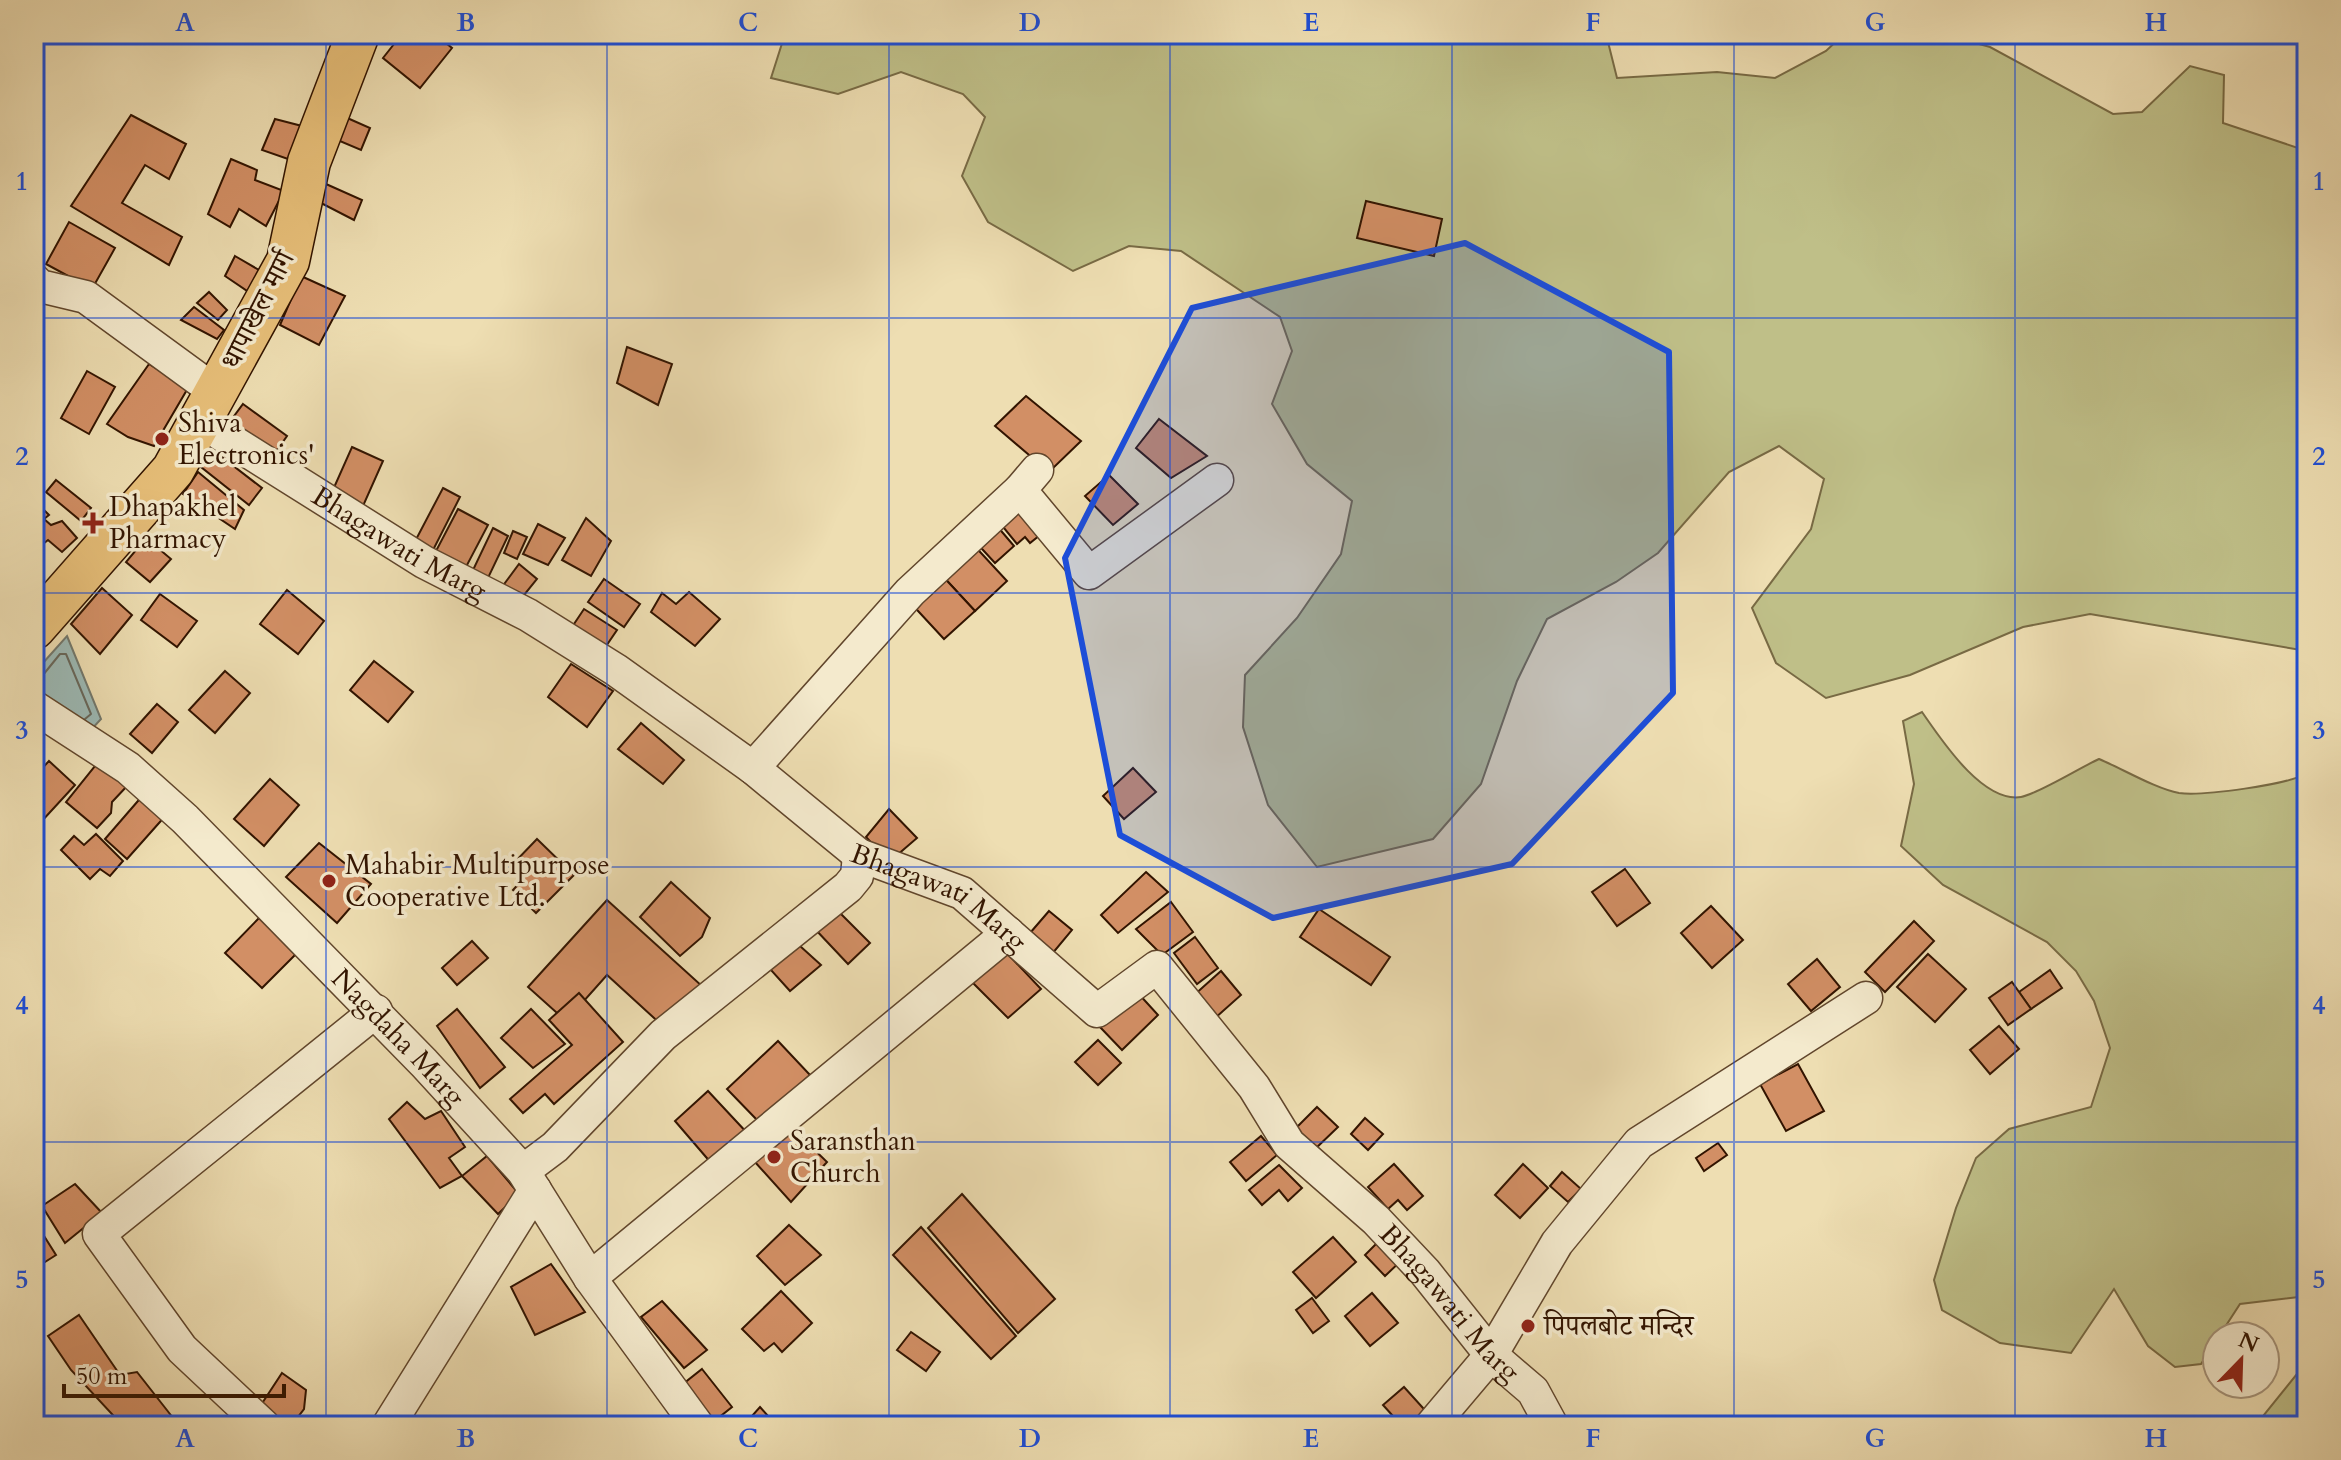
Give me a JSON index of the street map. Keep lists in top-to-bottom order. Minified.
{"streets":{"main road":["धापाखेल मार्ग"],"street":["Bhagawati Marg","Nagdaha Marg"]},"crossings":[["धापाखेल मार्ग","Bhagawati Marg"]],"places":{"other":["Shiva Electronics'","Mahabir Multipurpose Cooperative Ltd.","Saransthan Church","पिपलबोट मन्दिर"],"health":["Dhapakhel Pharmacy"]},"scale_bar":"50 m","north":"top right","grid":{"columns":["A","B","C","D","E","F","G","H"],"rows":["1","2","3","4","5"]}}
